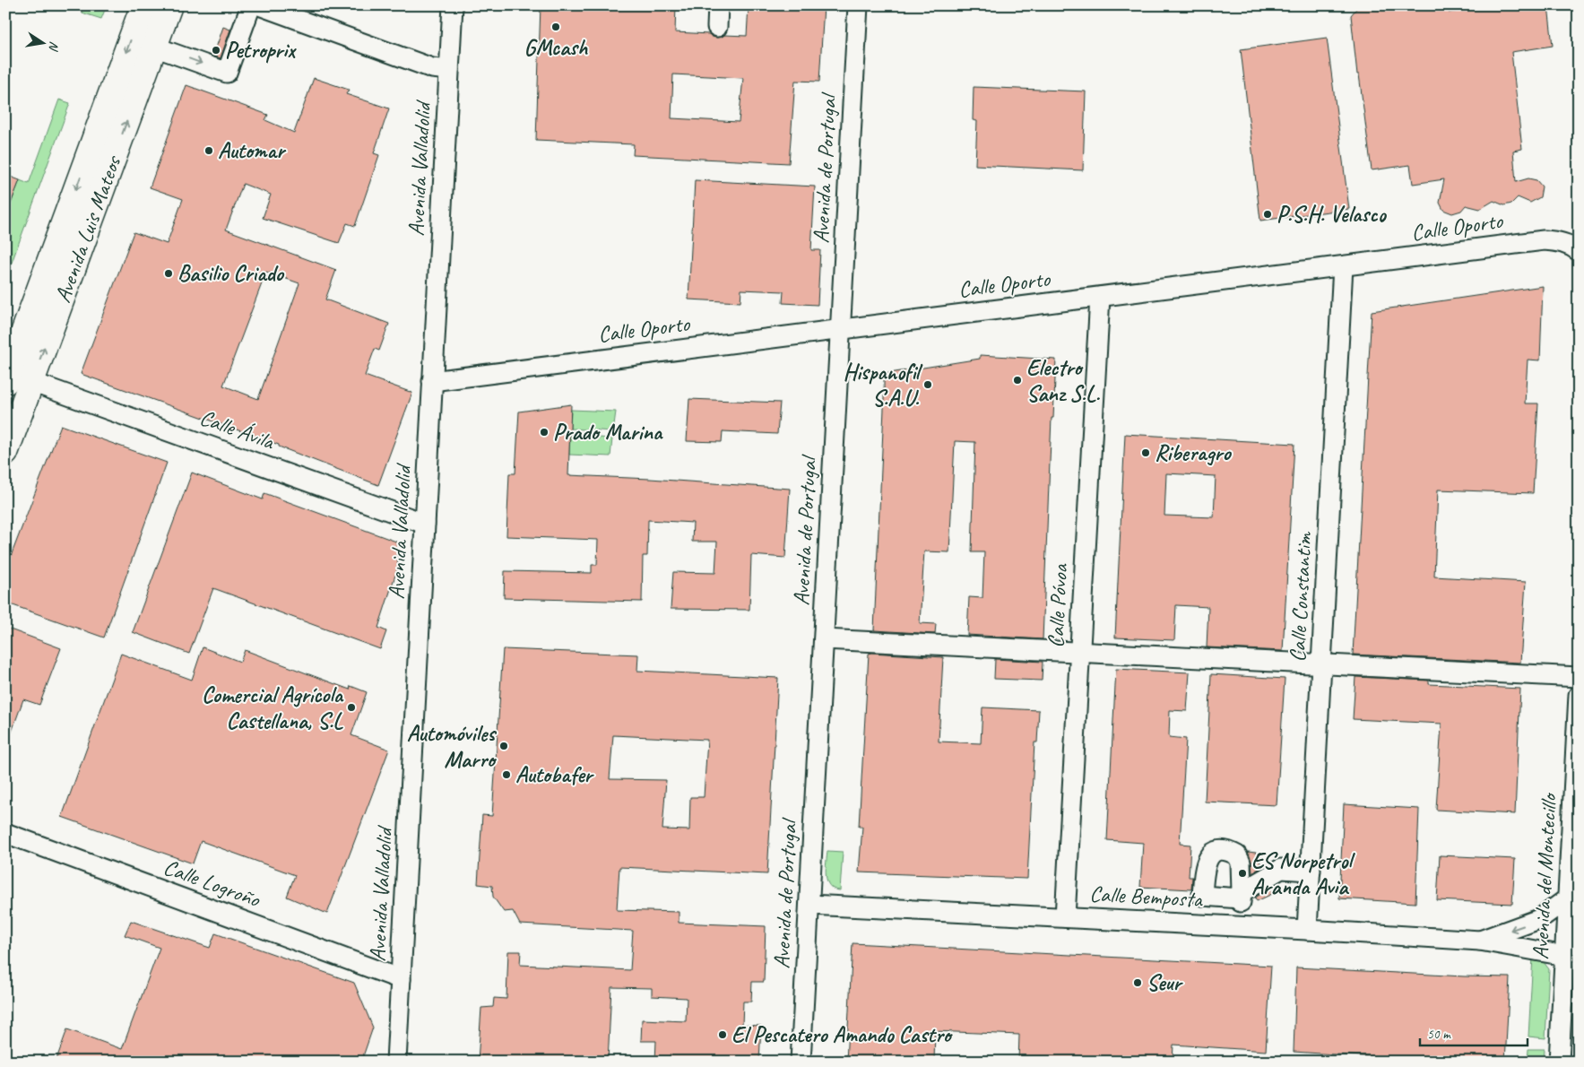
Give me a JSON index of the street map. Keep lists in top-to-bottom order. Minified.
{"streets":{"highway":["Avenida Luis Mateos"],"street":["Avenida Valladolid","Avenida de Portugal","Calle Oporto","Calle Ávila","Calle Constantim","Calle Póvoa","Avenida del Montecillo","Calle Logroño","Calle Bemposta"]},"crossings":[["Avenida Valladolid","Calle Oporto"],["Avenida Valladolid","Calle Ávila"],["Avenida Valladolid","Calle Logroño"],["Avenida de Portugal","Calle Oporto"],["Avenida de Portugal","Calle Bemposta"],["Calle Oporto","Calle Constantim"],["Calle Oporto","Calle Póvoa"],["Avenida Luis Mateos","Calle Ávila"],["Calle Constantim","Calle Bemposta"],["Calle Póvoa","Calle Bemposta"],["Avenida del Montecillo","Calle Bemposta"]],"places":["GMcash","Petroprix","Automar","P.S.H. Velasco","Basilio Criado","Electro Sanz S.L.","Hispanofil S.A.U.","Prado Marina","Riberagro","Comercial Agrícola Castellana, S.L","Automóviles Marro","Autobafer","ES Norpetrol Aranda Avia","Seur","El Pescatero Amando Castro"],"scale_bar":"50 m","north":"right"}
